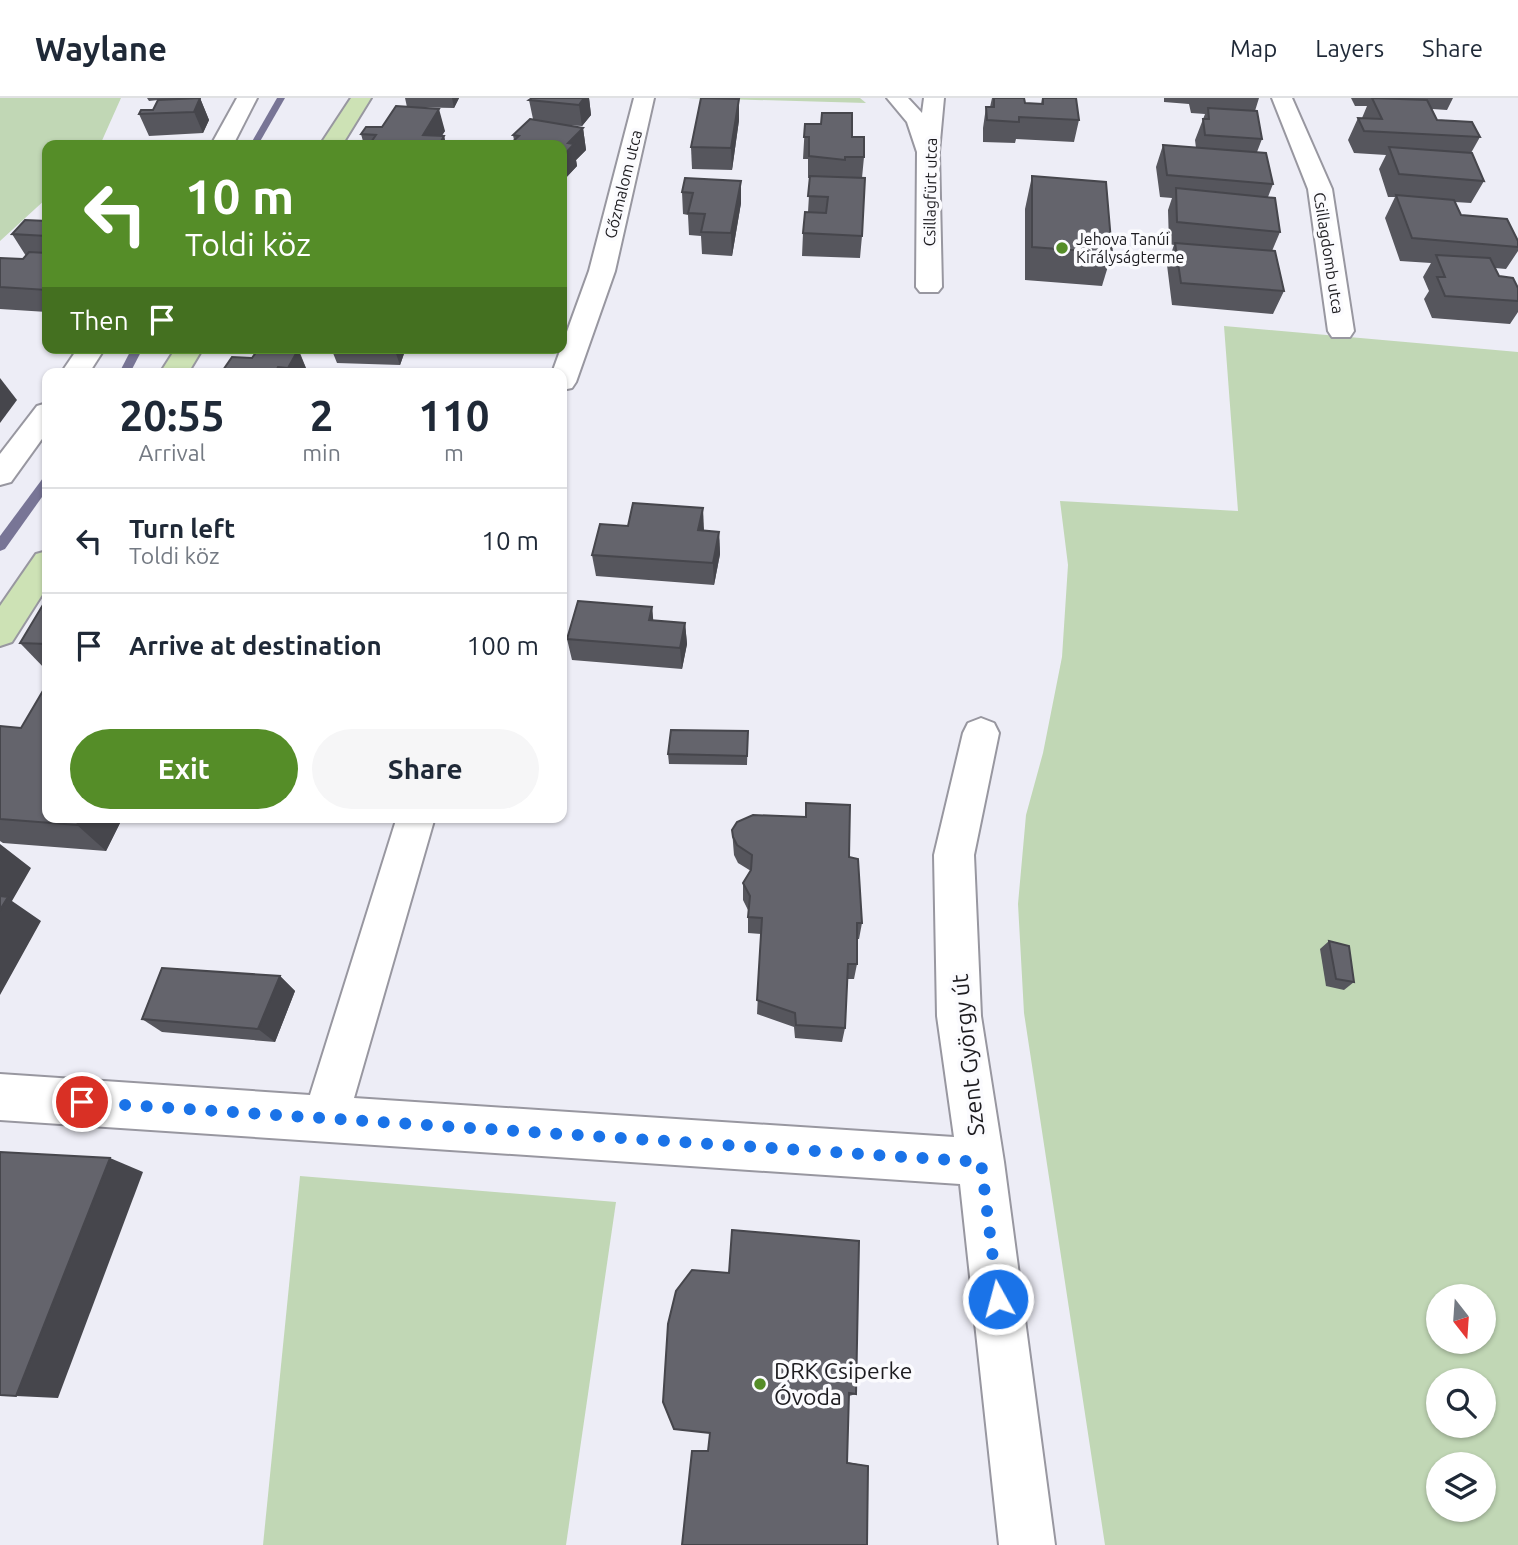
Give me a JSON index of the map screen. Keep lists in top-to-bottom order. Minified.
{"streets":{"street":["Gőzmalom utca","Csillagfürt utca","Csillagdomb utca","Szent György út"]},"places":["Jehova Tanúi Királyságterme","DRK Csiperke Óvoda"],"north":"bottom","page":{"header":"Waylane","nav":["Map","Layers","Share"],"turn":["10 m","Toldi köz"],"then":"Then","eta":["20:55","Arrival","2","min","110","m"],"list":[{"name":"Turn left","note":"Toldi köz","value":"10 m"},{"name":"Arrive at destination","value":"100 m"}],"buttons":["Exit","Share"]}}
